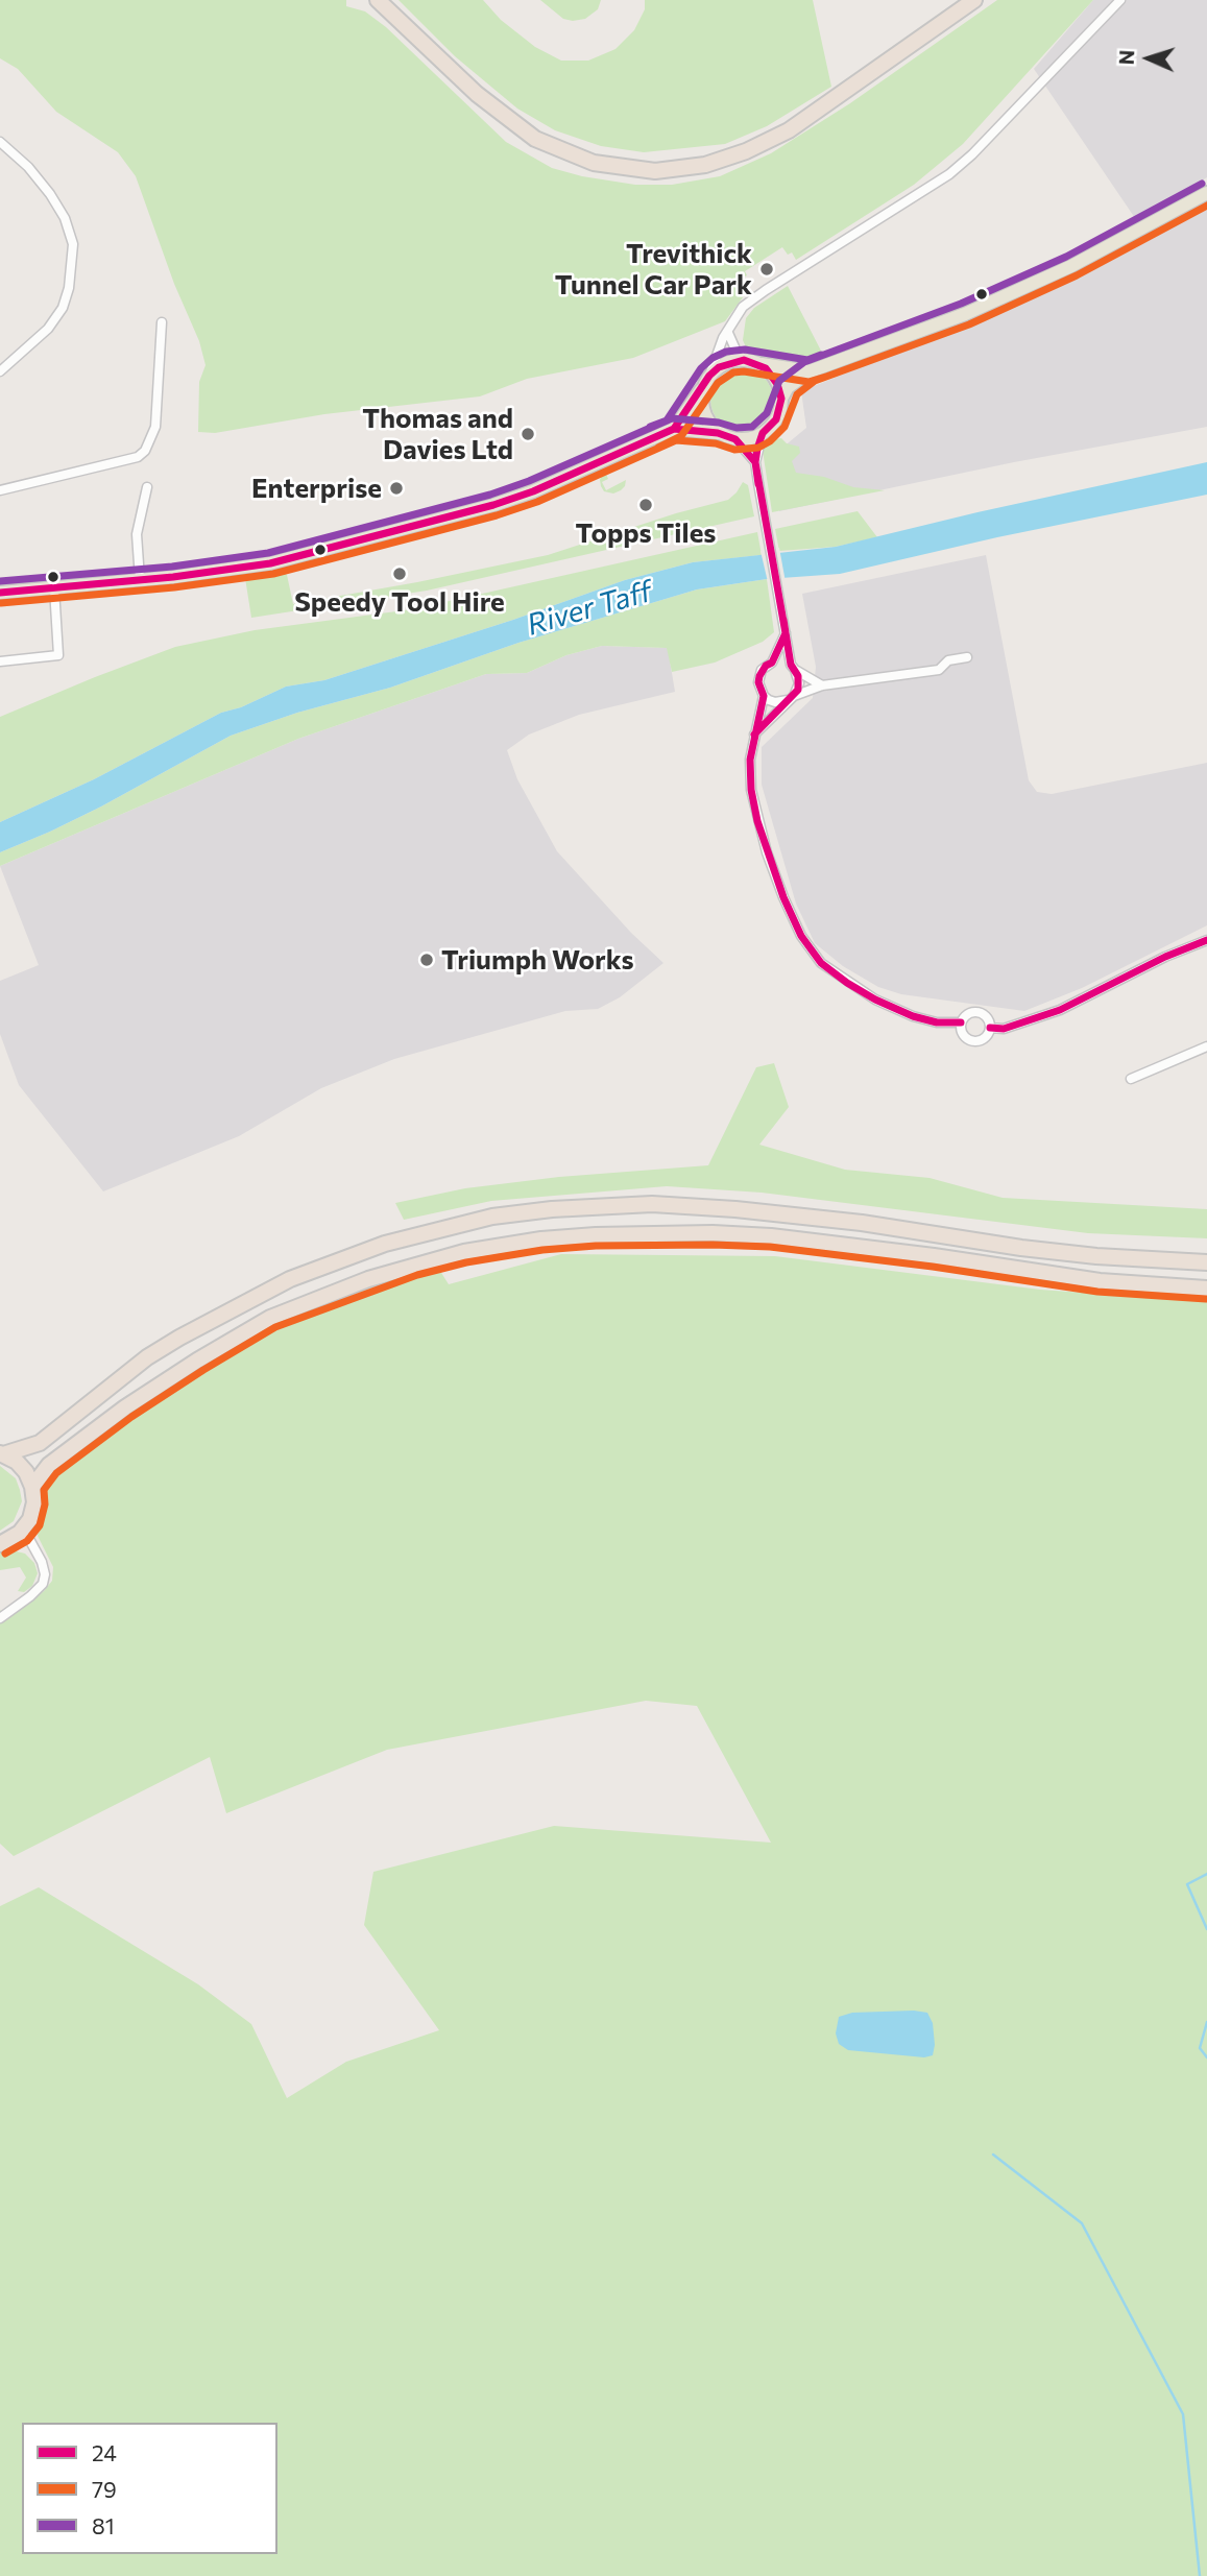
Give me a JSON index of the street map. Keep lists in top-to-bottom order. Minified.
{"water":["River Taff"],"places":["Trevithick Tunnel Car Park","Thomas and Davies Ltd","Enterprise","Topps Tiles","Speedy Tool Hire","Triumph Works"],"lines":["transit line 81","transit line 79","transit line 24"],"legend":["24","79","81"],"north":"left"}
